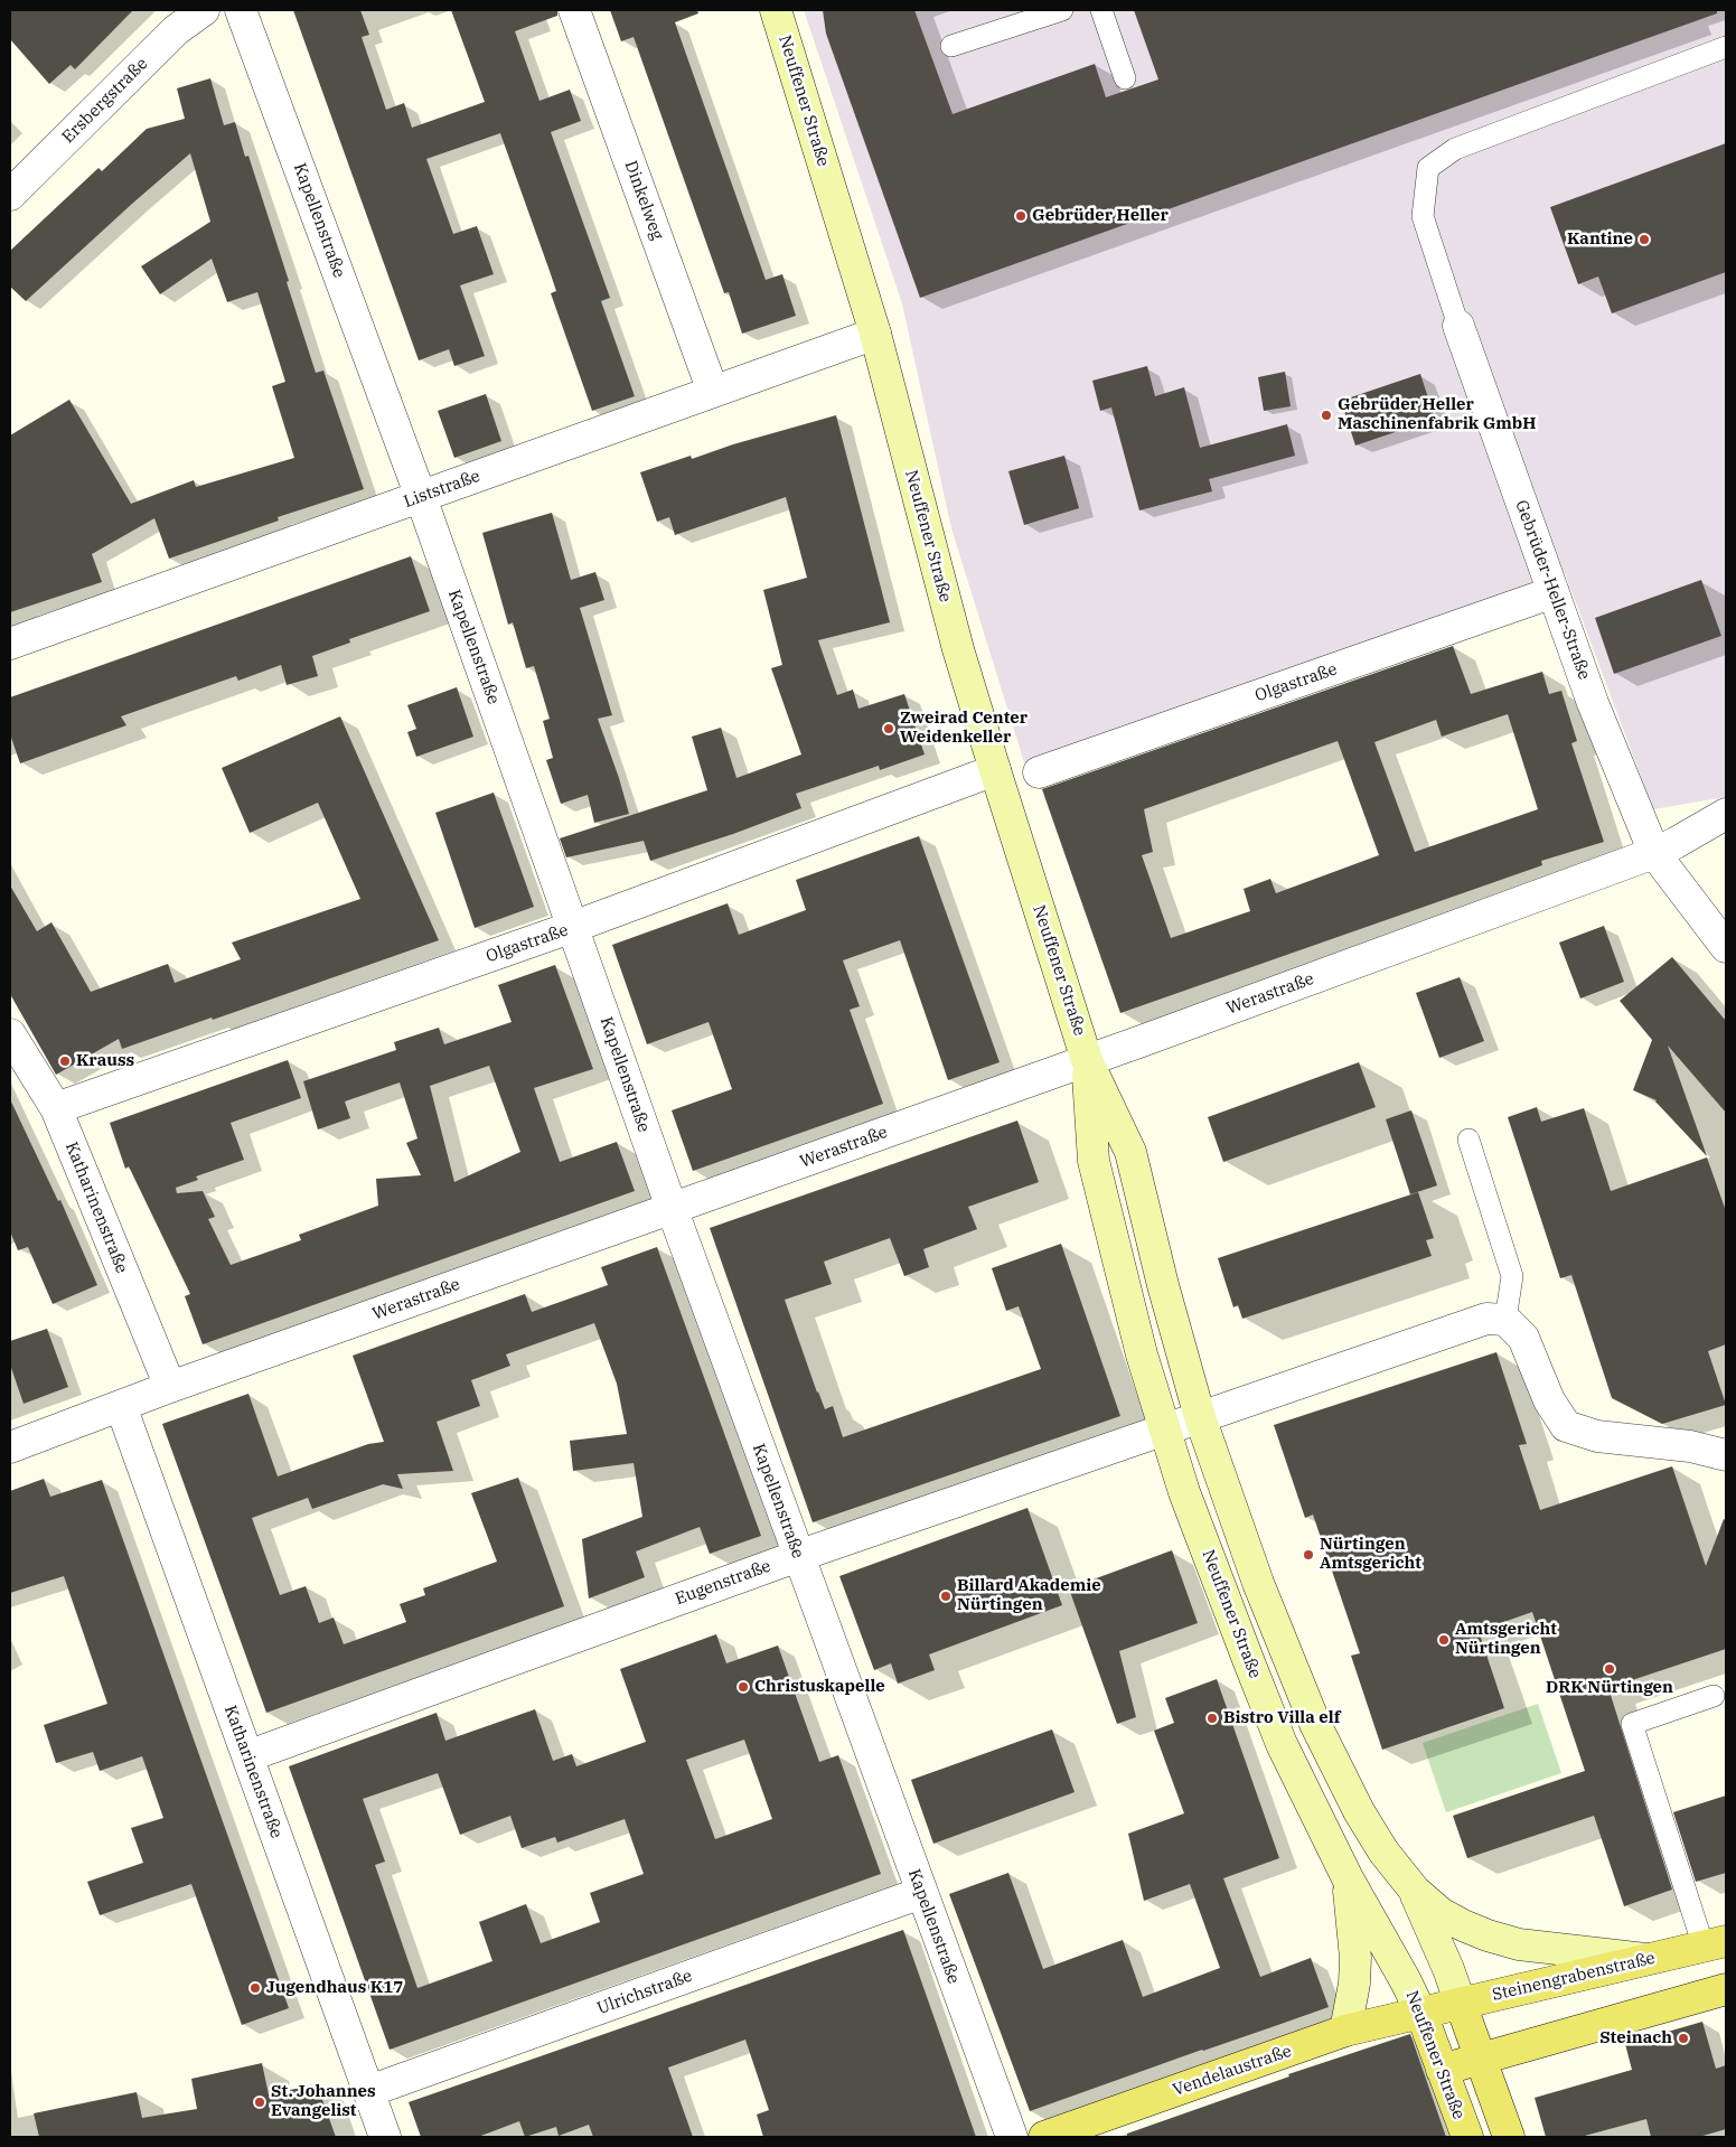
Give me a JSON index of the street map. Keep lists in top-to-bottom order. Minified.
{"streets":{"main road":["Neuffener Straße","Steinengrabenstraße","Vendelaustraße"],"street":["Ersbergstraße","Dinkelweg","Kapellenstraße","Liststraße","Gebrüder-Heller-Straße","Olgastraße","Werastraße","Katharinenstraße","Eugenstraße","Ulrichstraße"]},"crossings":[["Neuffener Straße","Liststraße"],["Neuffener Straße","Olgastraße"],["Neuffener Straße","Werastraße"],["Neuffener Straße","Eugenstraße"],["Neuffener Straße","Steinengrabenstraße"],["Neuffener Straße","Vendelaustraße"],["Dinkelweg","Liststraße"],["Kapellenstraße","Liststraße"],["Kapellenstraße","Olgastraße"],["Kapellenstraße","Werastraße"],["Kapellenstraße","Eugenstraße"],["Kapellenstraße","Ulrichstraße"],["Gebrüder-Heller-Straße","Olgastraße"],["Gebrüder-Heller-Straße","Werastraße"],["Olgastraße","Katharinenstraße"],["Werastraße","Katharinenstraße"],["Katharinenstraße","Eugenstraße"],["Katharinenstraße","Ulrichstraße"],["Steinengrabenstraße","Vendelaustraße"]],"places":["Gebrüder Heller","Kantine","Gebrüder Heller Maschinenfabrik GmbH","Zweirad Center Weidenkeller","Krauss","Nürtingen Amtsgericht","Billard Akademie Nürtingen","Amtsgericht Nürtingen","DRK Nürtingen","Christuskapelle","Bistro Villa elf","Jugendhaus K17","Steinach","St. Johannes Evangelist"]}
